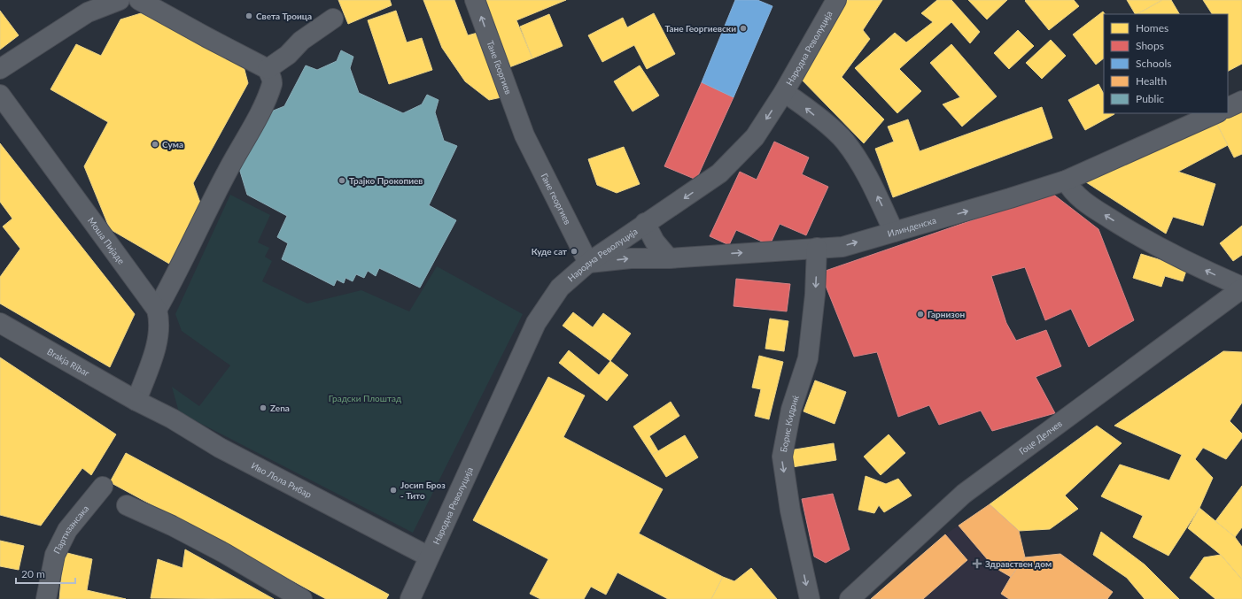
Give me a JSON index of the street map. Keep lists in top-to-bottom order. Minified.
{"streets":{"street":["Народна Револуција","Тане Георгиев","Гане георгиев","Илинденска","Моша Пијаде","Brakja Ribar","Борис Кидриќ","Гоце Делчев","Иво Лола Рибар","Партизансака"]},"crossings":[["Народна Револуција","Гане георгиев"],["Народна Револуција","Илинденска"],["Народна Револуција","Иво Лола Рибар"],["Тане Георгиев","Гане георгиев"],["Гане георгиев","Илинденска"],["Илинденска","Борис Кидриќ"],["Моша Пијаде","Brakja Ribar"],["Моша Пијаде","Иво Лола Рибар"],["Brakja Ribar","Иво Лола Рибар"]],"one_way":["Тане Георгиев","Илинденска","Борис Кидриќ"],"parks":["Градски Плоштад"],"places":{"other":["Света Троица","Тане Георгиевски","Сума","Трајко Прокопиев","Куде сат","Гарнизон","Zena","Јосип Броз - Тито"],"health":["Здравствен дом"]},"legend":["Homes","Shops","Schools","Health","Public"],"scale_bar":"20 m"}
